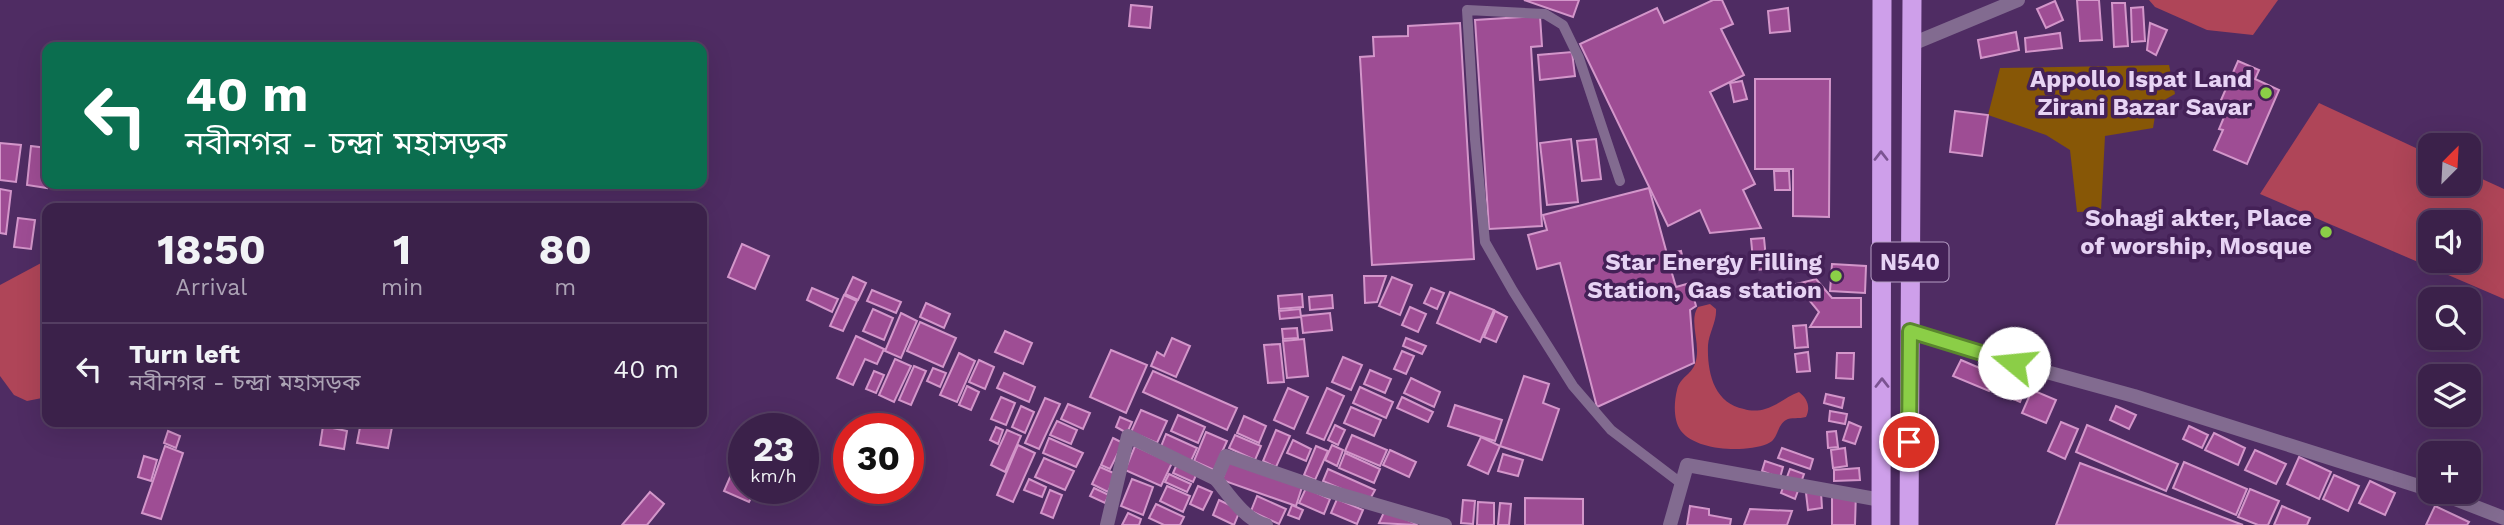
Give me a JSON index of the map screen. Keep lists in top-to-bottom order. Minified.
{"streets":{"highway":["N540"]},"places":["Appollo Ispat Land Zirani Bazar Savar","Sohagi akter, Place of worship, Mosque","Star Energy Filling Station, Gas station"],"north":"top right","page":{"turn":["40 m","নবীনগর - চন্দ্রা মহাসড়ক"],"map_buttons":"+","eta":["18:50","Arrival","1","min","80","m"],"list":[{"name":"Turn left","note":"নবীনগর - চন্দ্রা মহাসড়ক","value":"40 m"}],"speed":"23 km/h","limit":"30"}}
